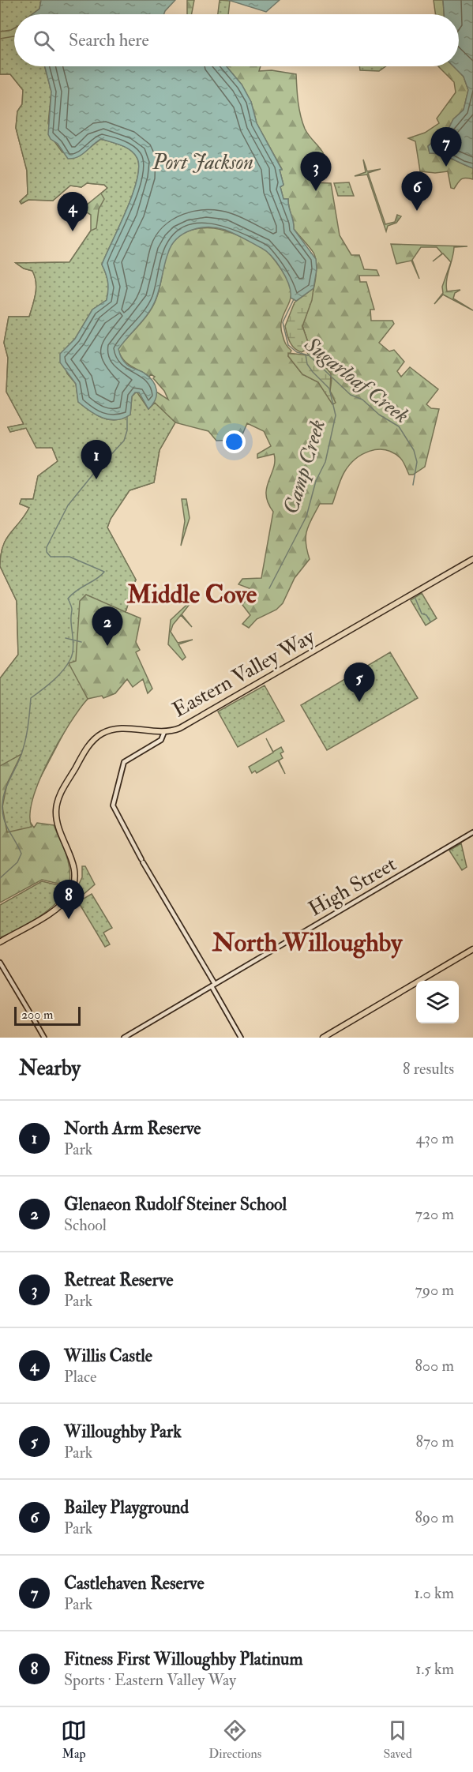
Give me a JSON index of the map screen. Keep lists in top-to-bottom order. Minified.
{"streets":{"main road":["Eastern Valley Way"],"street":["High Street"]},"districts":["Middle Cove","North Willoughby"],"water":["Port Jackson","Sugarloaf Creek","Camp Creek"],"scale_bar":"200 m","page":{"search":"Search here","pins":["7","3","6","4","1","2","5","8"],"scale":"200 m","heading":["Nearby","8 results"],"list":[{"mark":"1","name":"North Arm Reserve","note":"Park","value":"430 m"},{"mark":"2","name":"Glenaeon Rudolf Steiner School","note":"School","value":"720 m"},{"mark":"3","name":"Retreat Reserve","note":"Park","value":"790 m"},{"mark":"4","name":"Willis Castle","note":"Place","value":"800 m"},{"mark":"5","name":"Willoughby Park","note":"Park","value":"870 m"},{"mark":"6","name":"Bailey Playground","note":"Park","value":"890 m"},{"mark":"7","name":"Castlehaven Reserve","note":"Park","value":"1.0 km"},{"mark":"8","name":"Fitness First Willoughby Platinum","note":"Sports · Eastern Valley Way","value":"1.5 km"}],"nav":["Map","Directions","Saved"]}}
